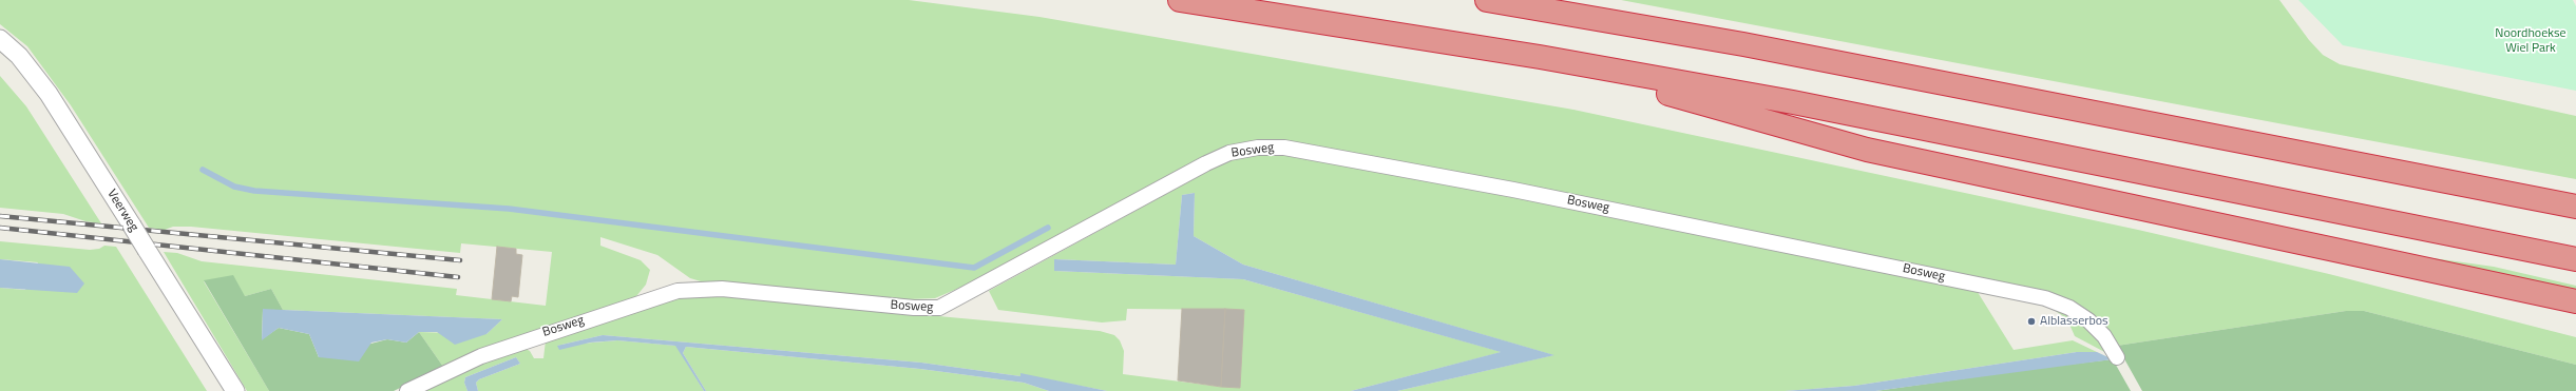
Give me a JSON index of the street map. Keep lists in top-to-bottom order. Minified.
{"streets":{"street":["Bosweg","Veerweg"]},"parks":["Noordhoekse Wiel Park"],"places":["Alblasserbos"]}
